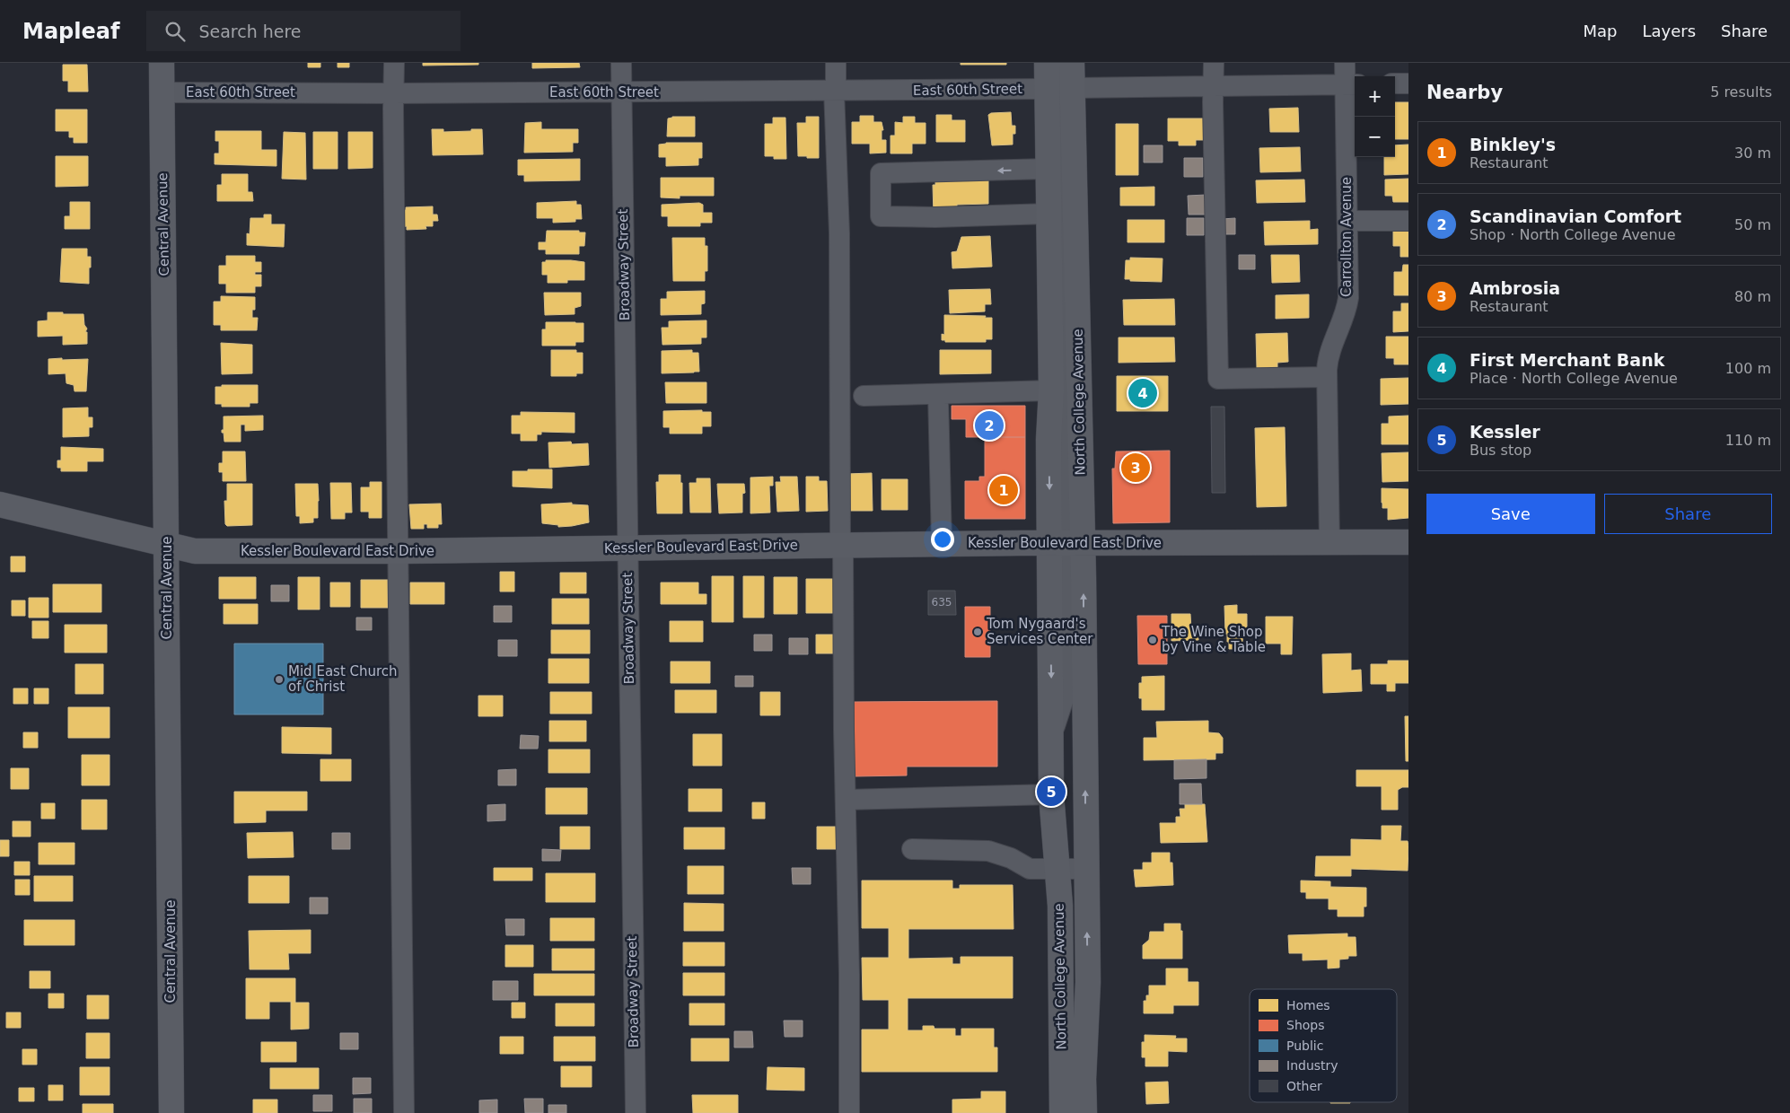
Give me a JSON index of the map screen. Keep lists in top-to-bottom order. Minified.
{"streets":{"main road":["Central Avenue","North College Avenue","Kessler Boulevard East Drive"],"street":["East 60th Street","Carrollton Avenue","Broadway Street"]},"crossings":[["East 60th Street","Central Avenue"],["East 60th Street","Broadway Street"],["East 60th Street","North College Avenue"],["Central Avenue","Kessler Boulevard East Drive"],["Carrollton Avenue","Kessler Boulevard East Drive"],["Broadway Street","Kessler Boulevard East Drive"],["North College Avenue","Kessler Boulevard East Drive"]],"places":["Tom Nygaard's Services Center","The Wine Shop by Vine & Table","Mid East Church of Christ"],"house_numbers":["635"],"legend":["Homes","Shops","Public","Industry","Other"],"page":{"header":"Mapleaf","search":"Search here","nav":["Map","Layers","Share"],"heading":["Nearby","5 results"],"map_buttons":["+","−"],"list":[{"mark":"1","name":"Binkley's","note":"Restaurant","value":"30 m"},{"mark":"2","name":"Scandinavian Comfort","note":"Shop · North College Avenue","value":"50 m"},{"mark":"3","name":"Ambrosia","note":"Restaurant","value":"80 m"},{"mark":"4","name":"First Merchant Bank","note":"Place · North College Avenue","value":"100 m"},{"mark":"5","name":"Kessler","note":"Bus stop","value":"110 m"}],"pins":["4","2","3","1","5"],"buttons":["Save","Share"]}}
